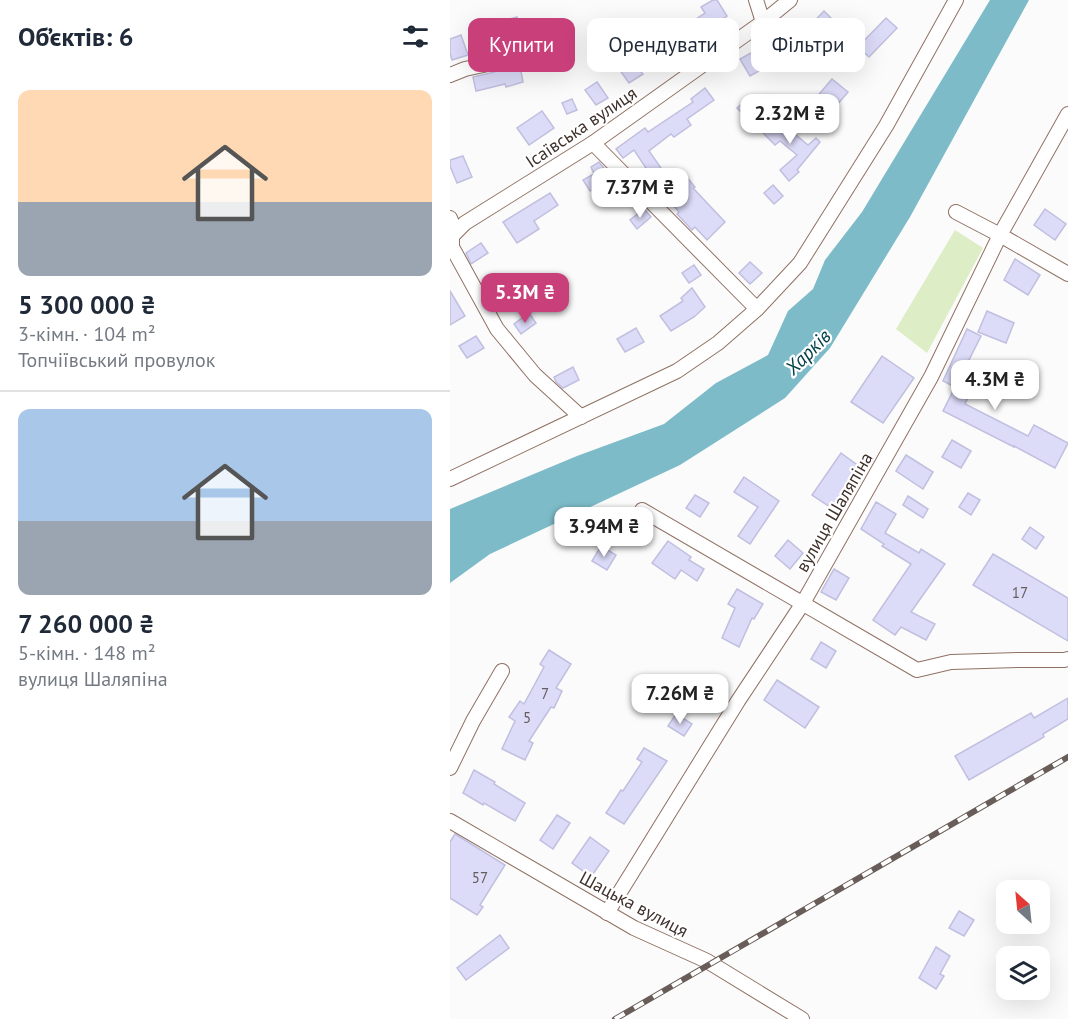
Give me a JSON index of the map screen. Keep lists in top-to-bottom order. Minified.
{"streets":{"street":["Ісаївська вулиця","вулиця Шаляпіна","Шацька вулиця"]},"crossings":[["вулиця Шаляпіна","Шацька вулиця"]],"water":["Харків"],"house_numbers":["17","7","5","57"],"north":"top left","page":{"heading":"Об’єктів: 6","chip":["Купити","Орендувати","Фільтри"],"list":[{"name":"5 300 000 ₴","note":"3-кімн. · 104 m² · Топчіївський провулок"},{"name":"7 260 000 ₴","note":"5-кімн. · 148 m² · вулиця Шаляпіна"}],"price":["2.32M ₴","7.37M ₴","5.3M ₴","4.3M ₴","3.94M ₴","7.26M ₴"]}}
